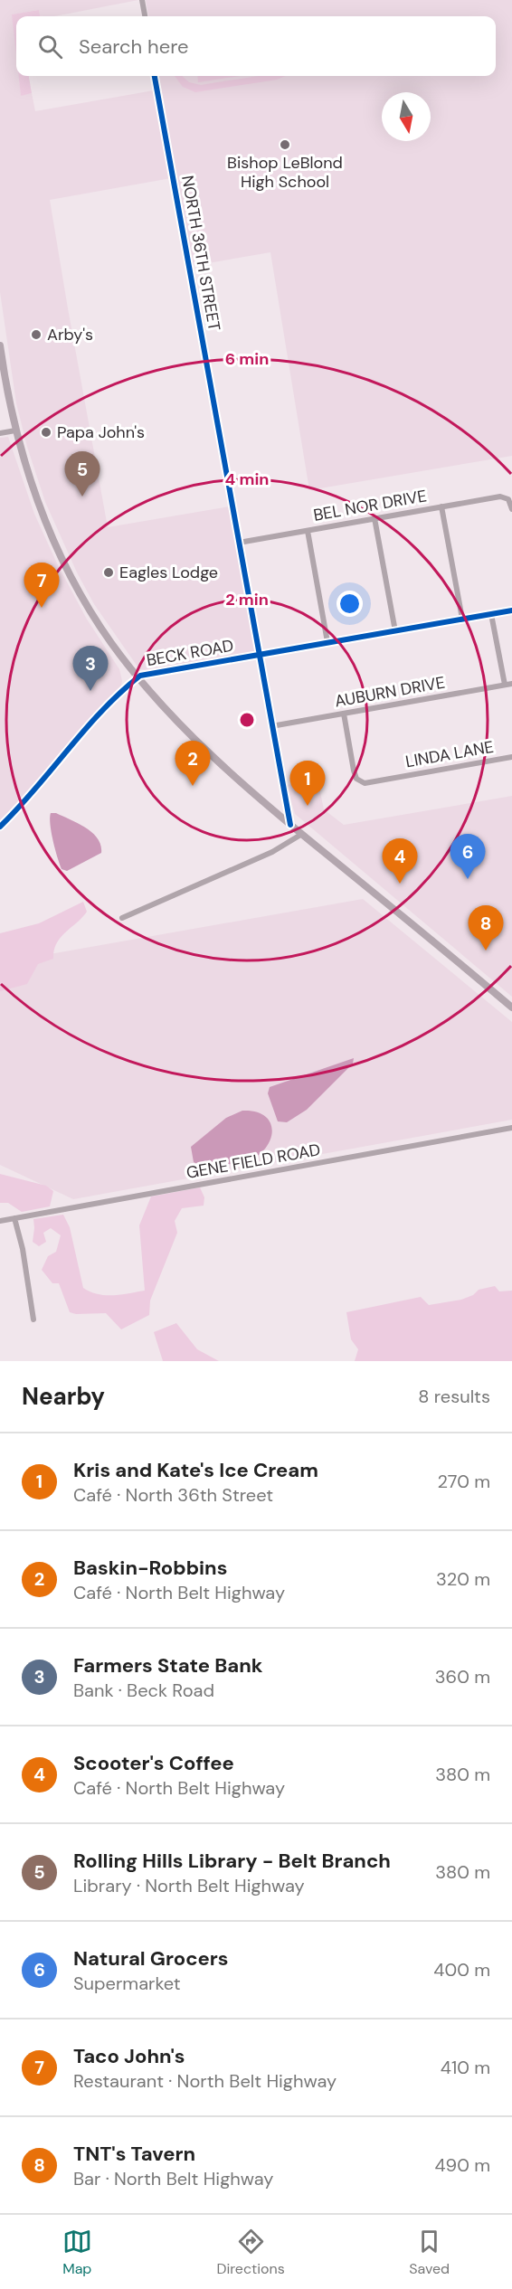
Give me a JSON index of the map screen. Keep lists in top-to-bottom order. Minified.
{"streets":{"street":["NORTH 36TH STREET","BEL NOR DRIVE","BECK ROAD","AUBURN DRIVE","LINDA LANE","GENE FIELD ROAD"]},"crossings":[["NORTH 36TH STREET","BEL NOR DRIVE"],["NORTH 36TH STREET","BECK ROAD"],["NORTH 36TH STREET","AUBURN DRIVE"],["AUBURN DRIVE","LINDA LANE"]],"places":["Bishop LeBlond High School","Arby's","Papa John's","Eagles Lodge"],"north":"bottom","page":{"search":"Search here","pins":["5","7","3","2","1","6","4","8"],"heading":["Nearby","8 results"],"list":[{"mark":"1","name":"Kris and Kate's Ice Cream","note":"Café · North 36th Street","value":"270 m"},{"mark":"2","name":"Baskin-Robbins","note":"Café · North Belt Highway","value":"320 m"},{"mark":"3","name":"Farmers State Bank","note":"Bank · Beck Road","value":"360 m"},{"mark":"4","name":"Scooter's Coffee","note":"Café · North Belt Highway","value":"380 m"},{"mark":"5","name":"Rolling Hills Library - Belt Branch","note":"Library · North Belt Highway","value":"380 m"},{"mark":"6","name":"Natural Grocers","note":"Supermarket","value":"400 m"},{"mark":"7","name":"Taco John's","note":"Restaurant · North Belt Highway","value":"410 m"},{"mark":"8","name":"TNT's Tavern","note":"Bar · North Belt Highway","value":"490 m"}],"nav":["Map","Directions","Saved"]},"rings":["6 min","4 min","2 min"]}
